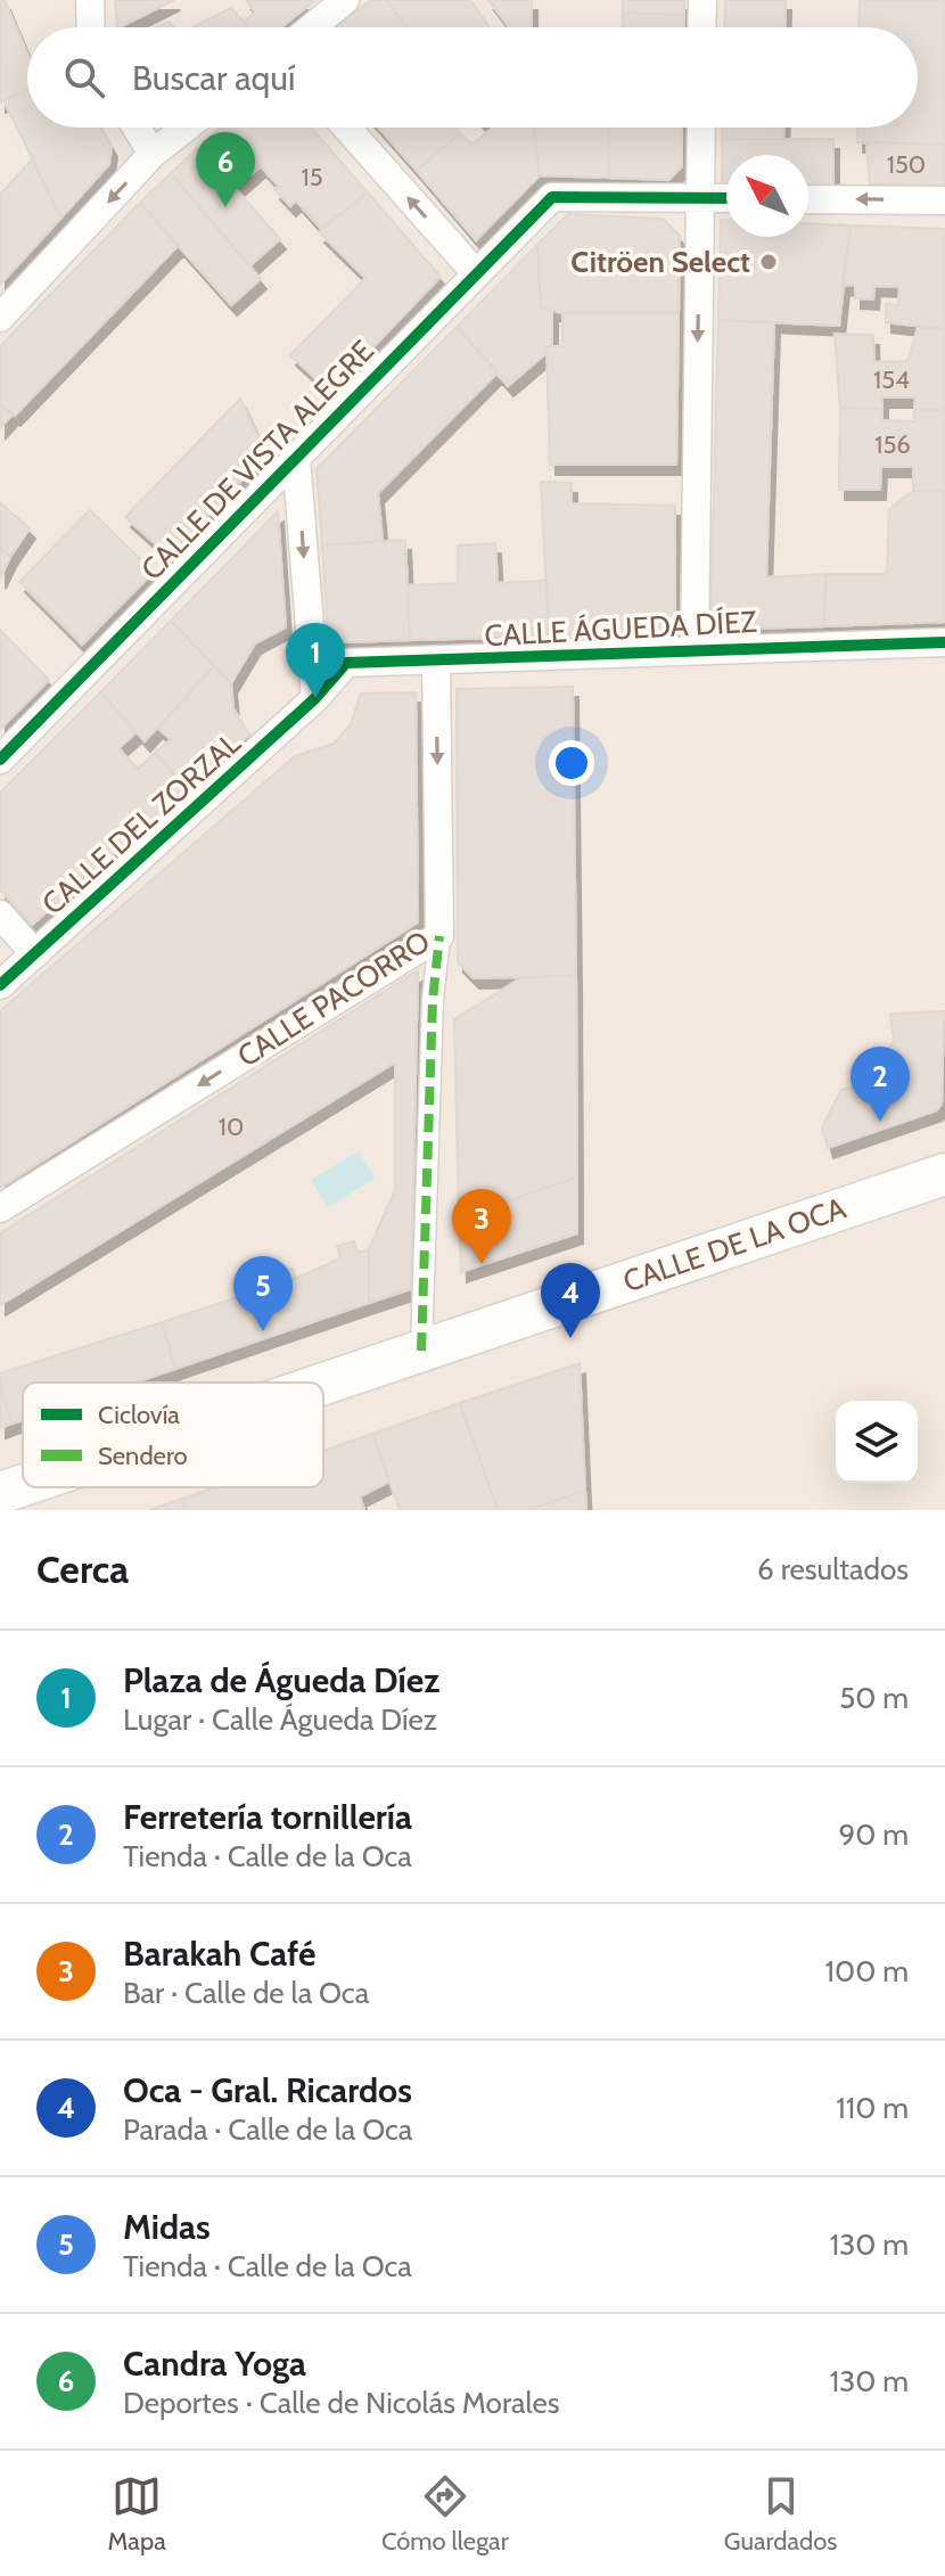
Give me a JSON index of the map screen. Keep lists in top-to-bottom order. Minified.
{"streets":{"main road":["CALLE DE LA OCA"],"street":["CALLE DE VISTA ALEGRE","CALLE ÁGUEDA DÍEZ","CALLE DEL ZORZAL","CALLE PACORRO"]},"crossings":[["CALLE ÁGUEDA DÍEZ","CALLE DEL ZORZAL"],["CALLE ÁGUEDA DÍEZ","CALLE PACORRO"]],"one_way":["CALLE PACORRO"],"places":["Citröen Select"],"house_numbers":["150","15","154","156","10"],"legend":["Ciclovía","Sendero"],"north":"top left","page":{"search":"Buscar aquí","pins":["6","1","2","3","5","4"],"heading":["Cerca","6 resultados"],"list":[{"mark":"1","name":"Plaza de Águeda Díez","note":"Lugar · Calle Águeda Díez","value":"50 m"},{"mark":"2","name":"Ferretería tornillería","note":"Tienda · Calle de la Oca","value":"90 m"},{"mark":"3","name":"Barakah Café","note":"Bar · Calle de la Oca","value":"100 m"},{"mark":"4","name":"Oca - Gral. Ricardos","note":"Parada · Calle de la Oca","value":"110 m"},{"mark":"5","name":"Midas","note":"Tienda · Calle de la Oca","value":"130 m"},{"mark":"6","name":"Candra Yoga","note":"Deportes · Calle de Nicolás Morales","value":"130 m"}],"nav":["Mapa","Cómo llegar","Guardados"]}}
